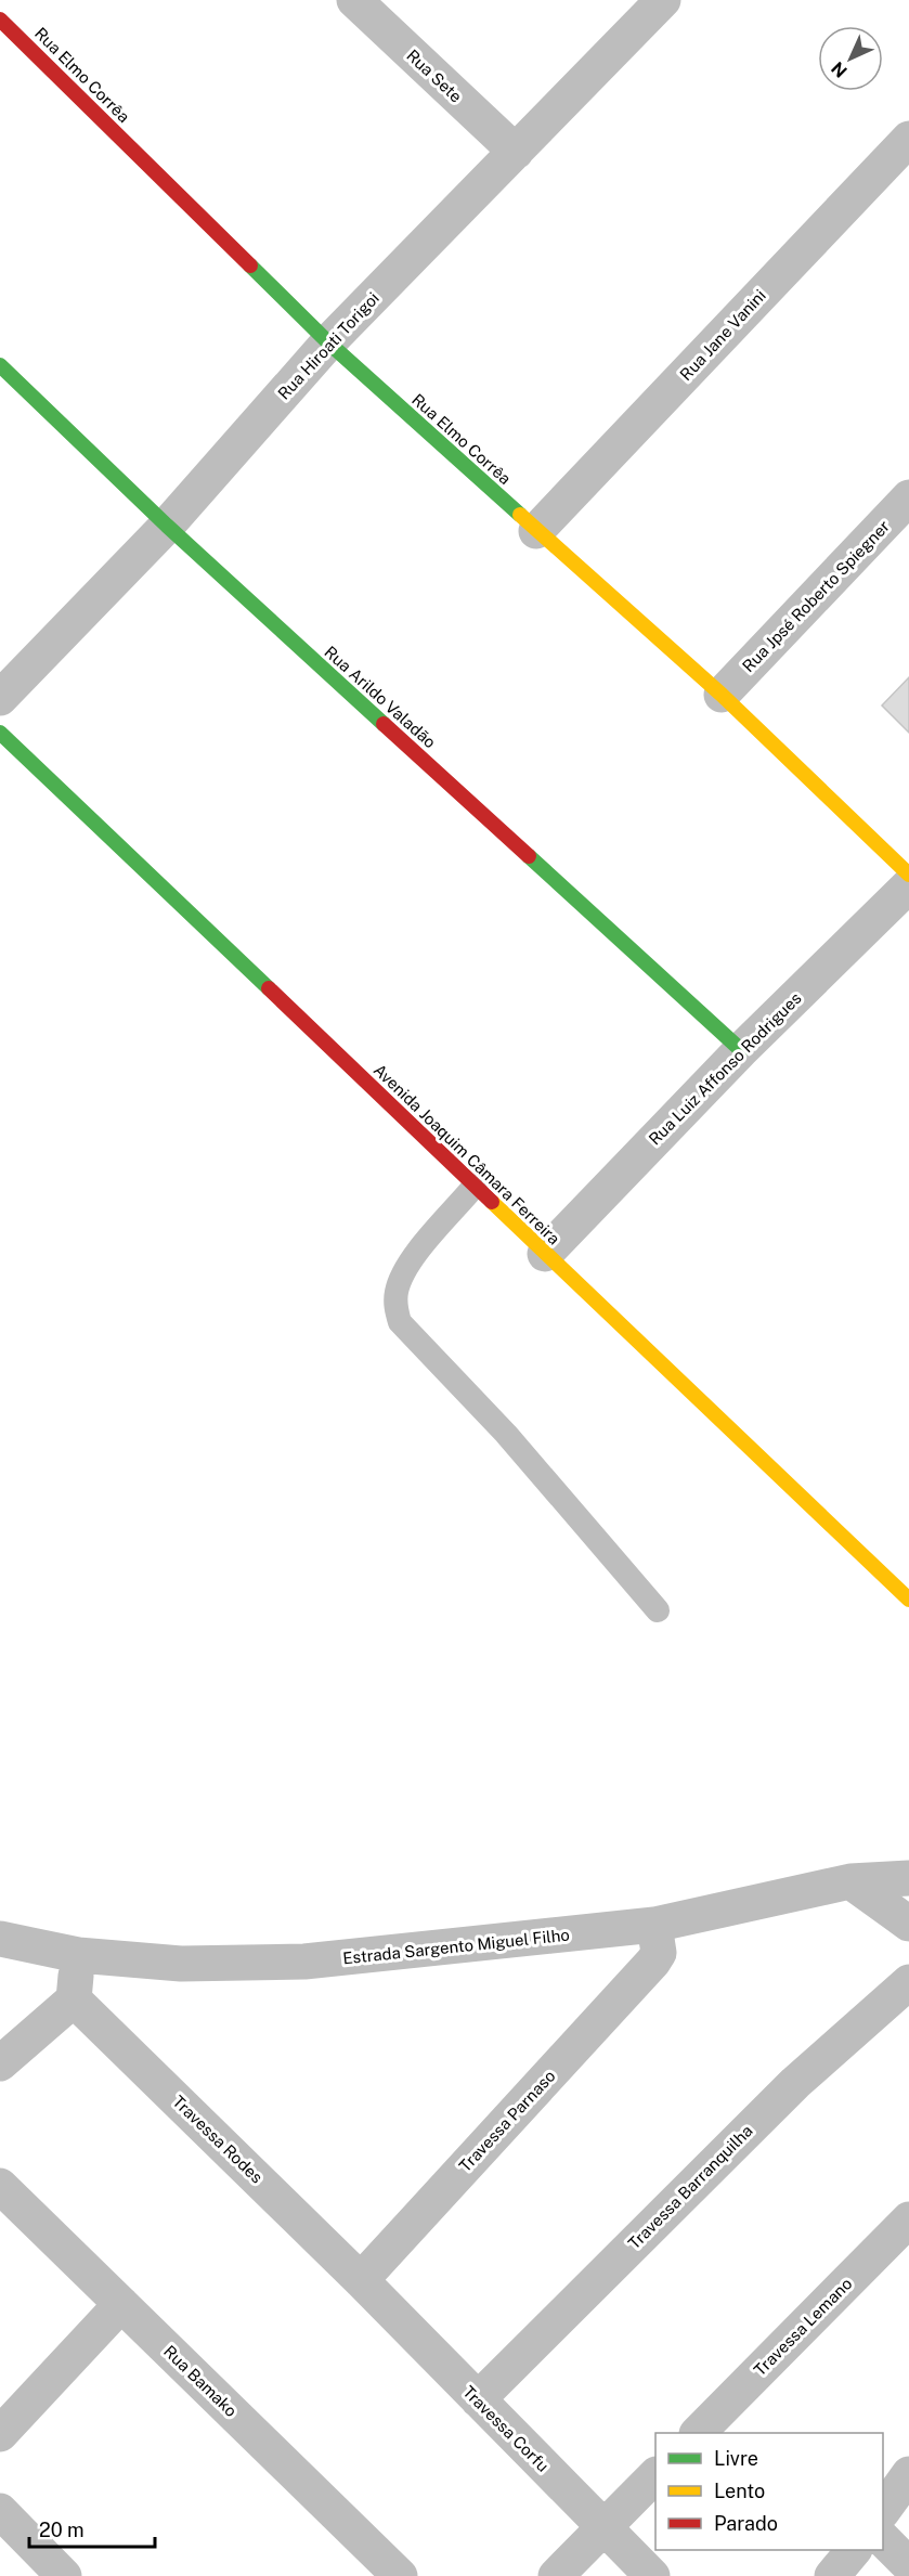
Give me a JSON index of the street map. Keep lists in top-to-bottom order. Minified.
{"streets":{"street":["Rua Elmo Corrêa","Rua Sete","Rua Jane Vanini","Rua Hiroati Torigoi","Rua Jpsé Roberto Spiegner","Rua Arildo Valadão","Rua Luiz Affonso Rodrigues","Avenida Joaquim Câmara Ferreira","Estrada Sargento Miguel Filho","Travessa Parnaso","Travessa Rodes","Travessa Barranquilha","Travessa Lemano","Rua Bamako","Travessa Corfu"]},"crossings":[["Rua Elmo Corrêa","Rua Jane Vanini"],["Rua Elmo Corrêa","Rua Hiroati Torigoi"],["Rua Elmo Corrêa","Rua Jpsé Roberto Spiegner"],["Rua Sete","Rua Hiroati Torigoi"],["Rua Hiroati Torigoi","Rua Arildo Valadão"],["Rua Arildo Valadão","Rua Luiz Affonso Rodrigues"],["Rua Luiz Affonso Rodrigues","Avenida Joaquim Câmara Ferreira"],["Estrada Sargento Miguel Filho","Travessa Parnaso"],["Travessa Parnaso","Travessa Rodes"],["Travessa Parnaso","Travessa Corfu"],["Travessa Rodes","Travessa Corfu"],["Travessa Barranquilha","Travessa Corfu"]],"legend":["Livre","Lento","Parado"],"scale_bar":"20 m","north":"bottom left"}
